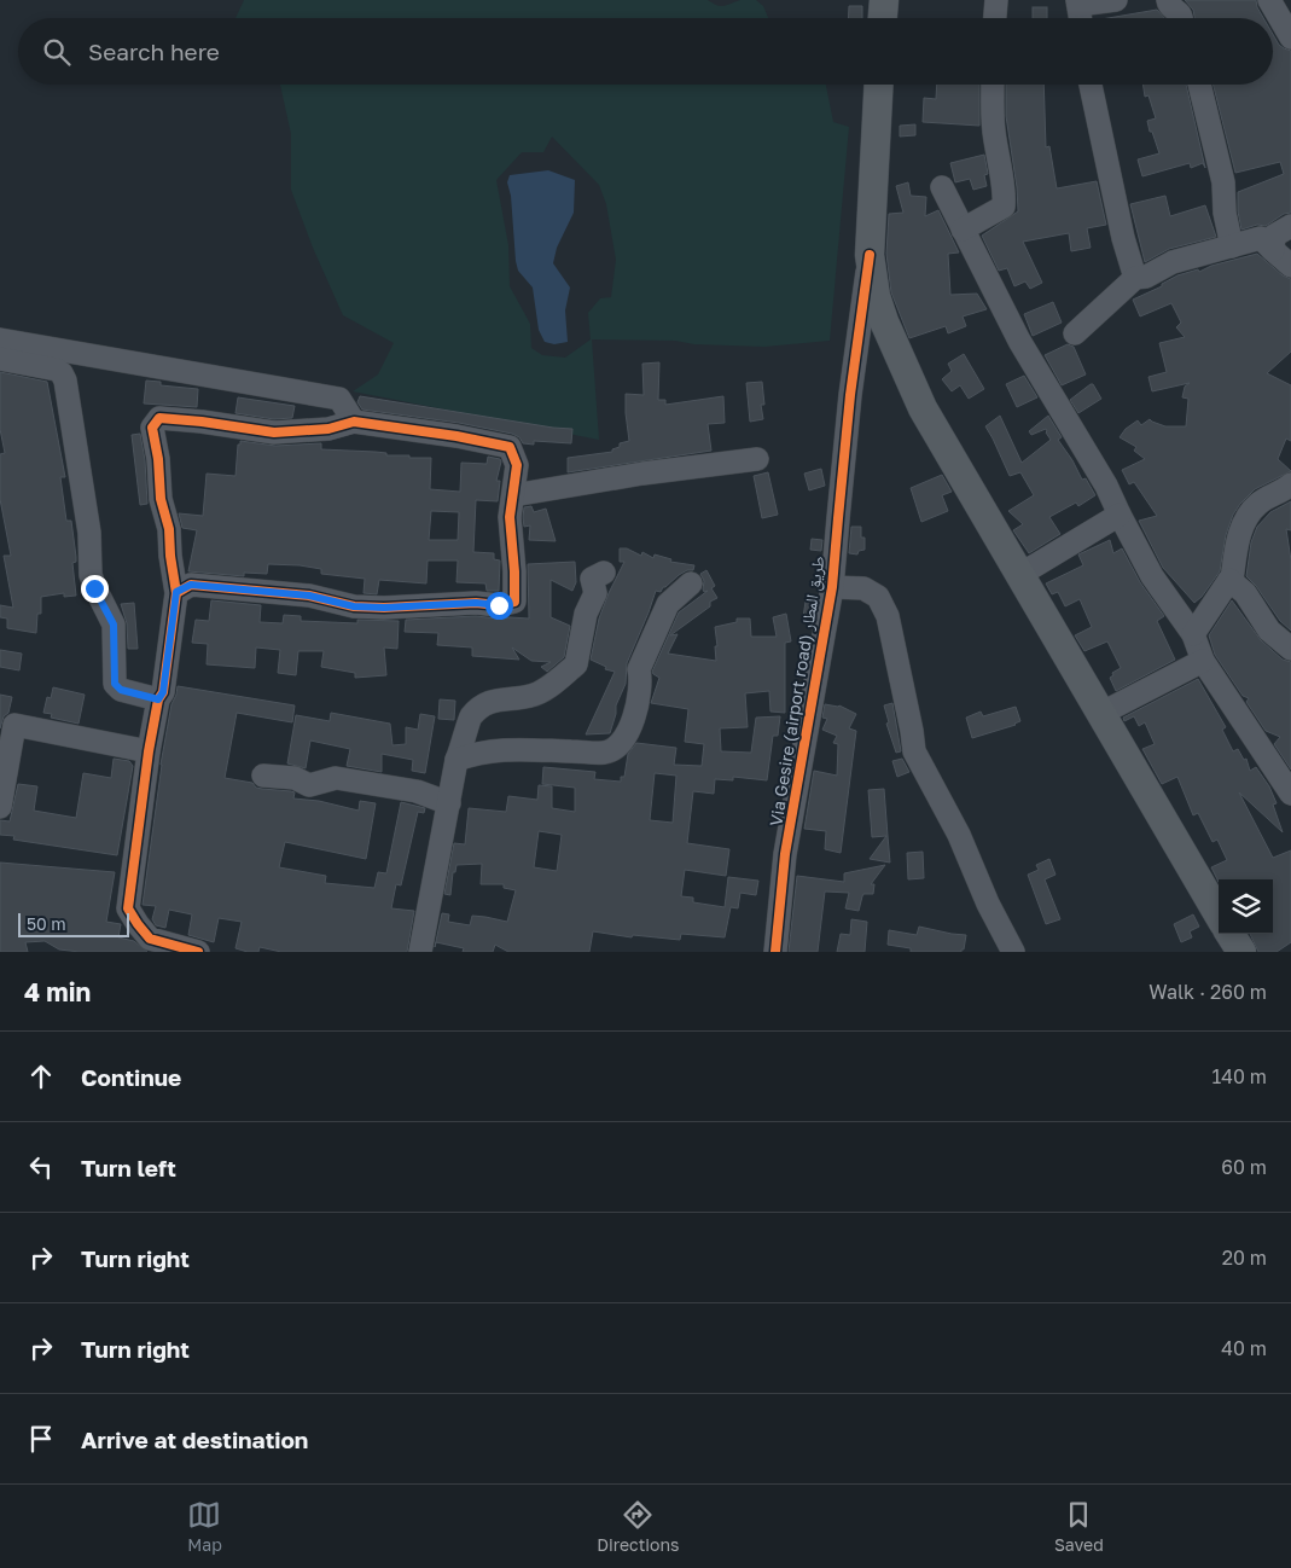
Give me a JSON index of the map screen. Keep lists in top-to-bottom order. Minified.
{"streets":{"main road":["Via Gesire (airport road) طريق المطار"]},"scale_bar":"50 m","page":{"search":"Search here","scale":"50 m","heading":["4 min","Walk · 260 m"],"list":[["Continue","140 m"],["Turn left","60 m"],["Turn right","20 m"],["Turn right","40 m"],"Arrive at destination"],"nav":["Map","Directions","Saved"]}}
